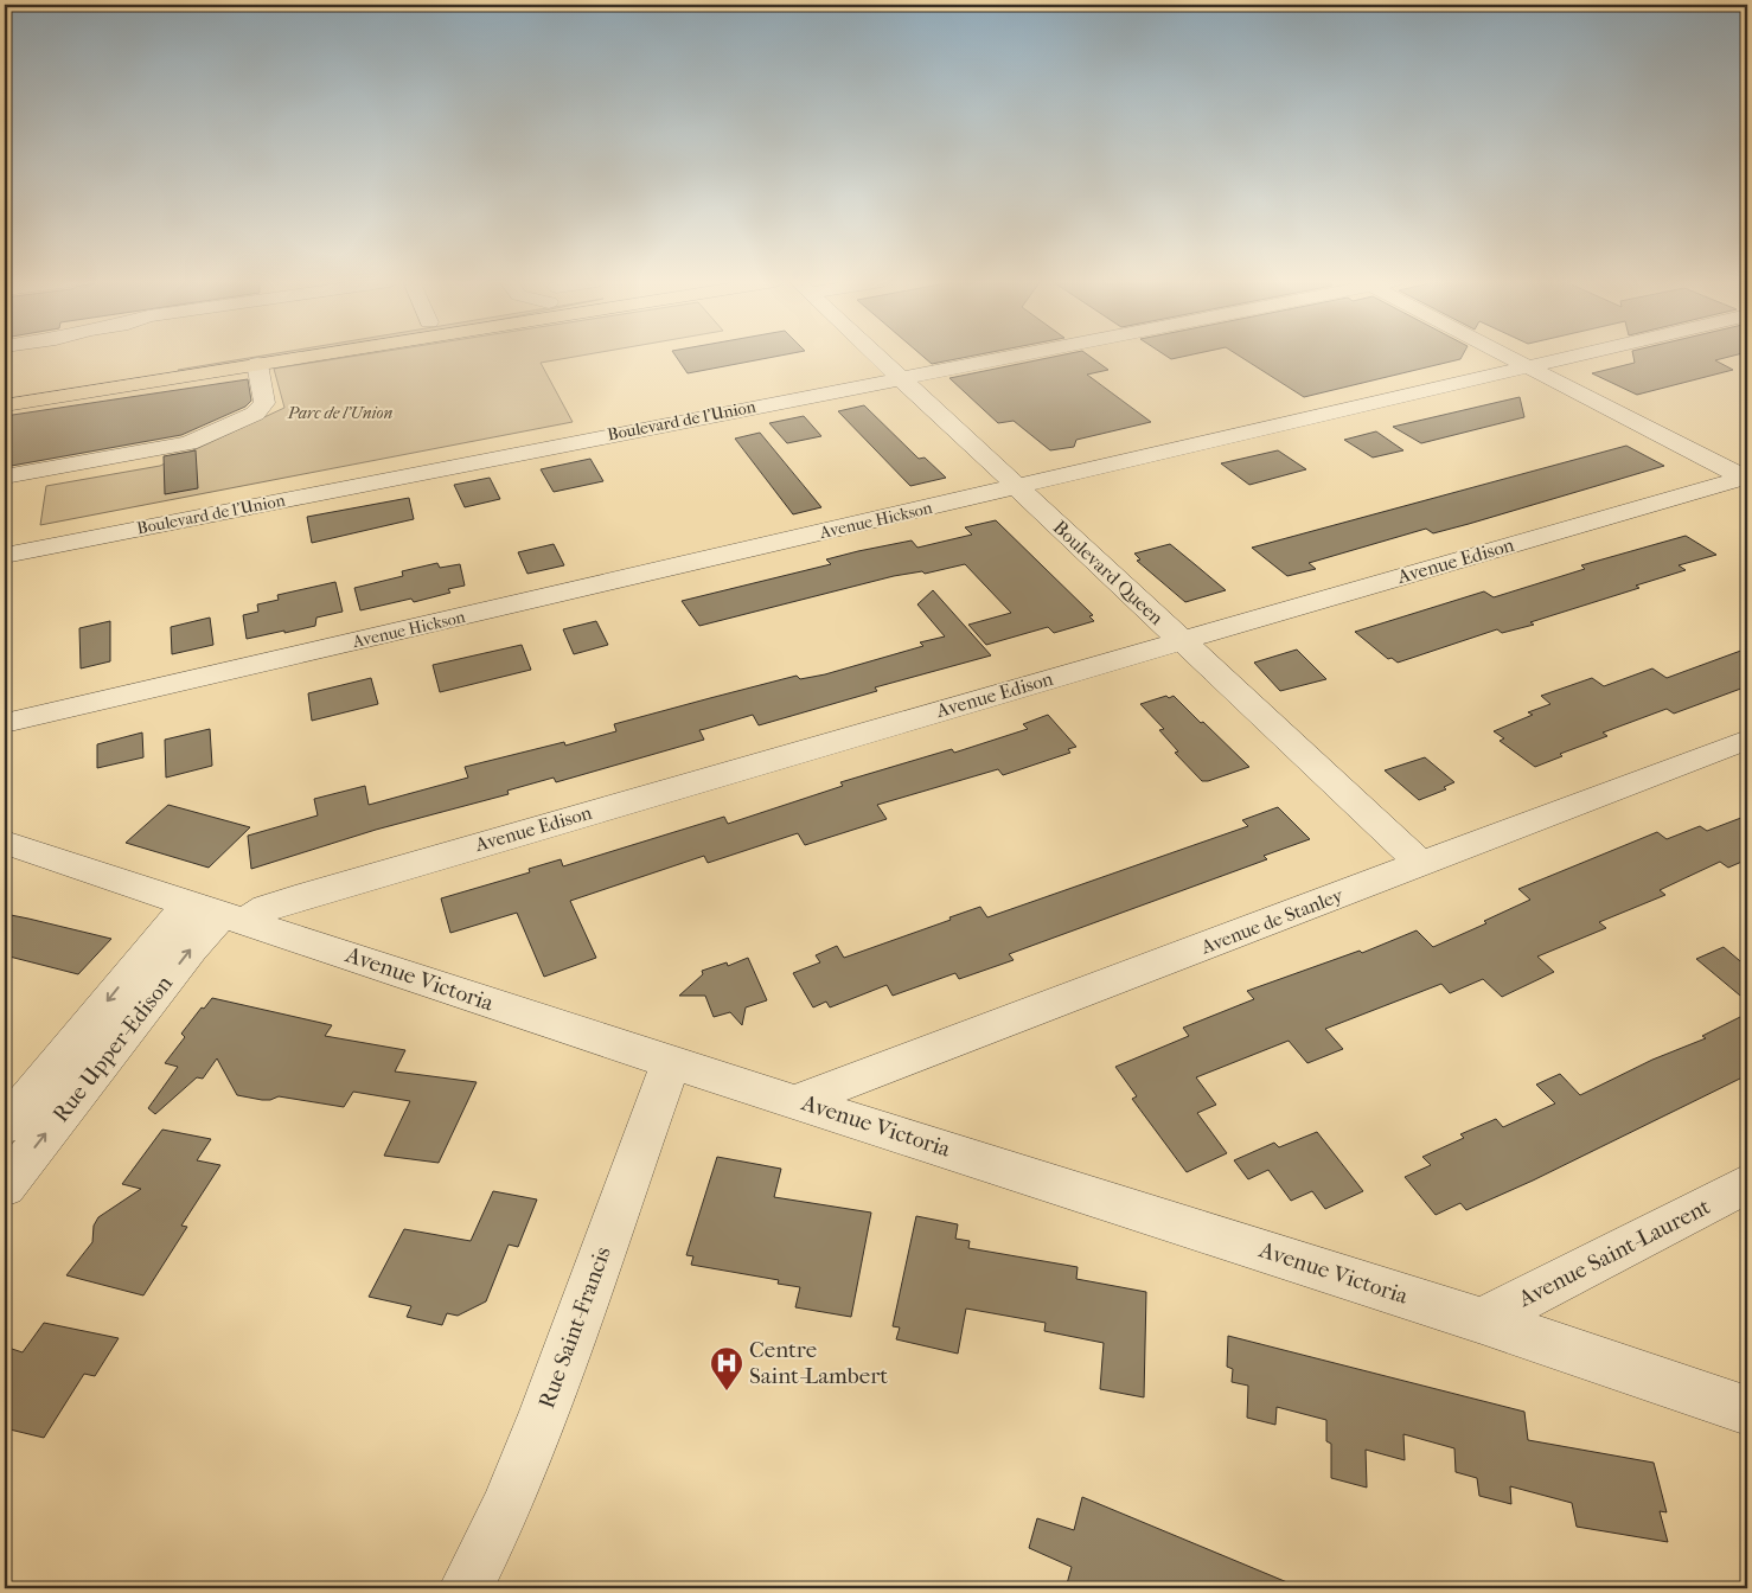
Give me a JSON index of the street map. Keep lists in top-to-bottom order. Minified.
{"streets":{"street":["Boulevard de l'Union","Avenue Hickson","Avenue Edison","Boulevard Queen","Avenue de Stanley","Avenue Victoria","Rue Upper-Edison","Avenue Saint-Laurent","Rue Saint-Francis"]},"crossings":[["Boulevard de l'Union","Boulevard Queen"],["Avenue Hickson","Boulevard Queen"],["Avenue Edison","Boulevard Queen"],["Avenue Edison","Avenue Victoria"],["Avenue Edison","Rue Upper-Edison"],["Boulevard Queen","Avenue de Stanley"],["Avenue de Stanley","Avenue Victoria"],["Avenue Victoria","Rue Upper-Edison"],["Avenue Victoria","Avenue Saint-Laurent"],["Avenue Victoria","Rue Saint-Francis"]],"parks":["Parc de l'Union"],"places":{"hospital":["Centre Saint-Lambert"]}}
